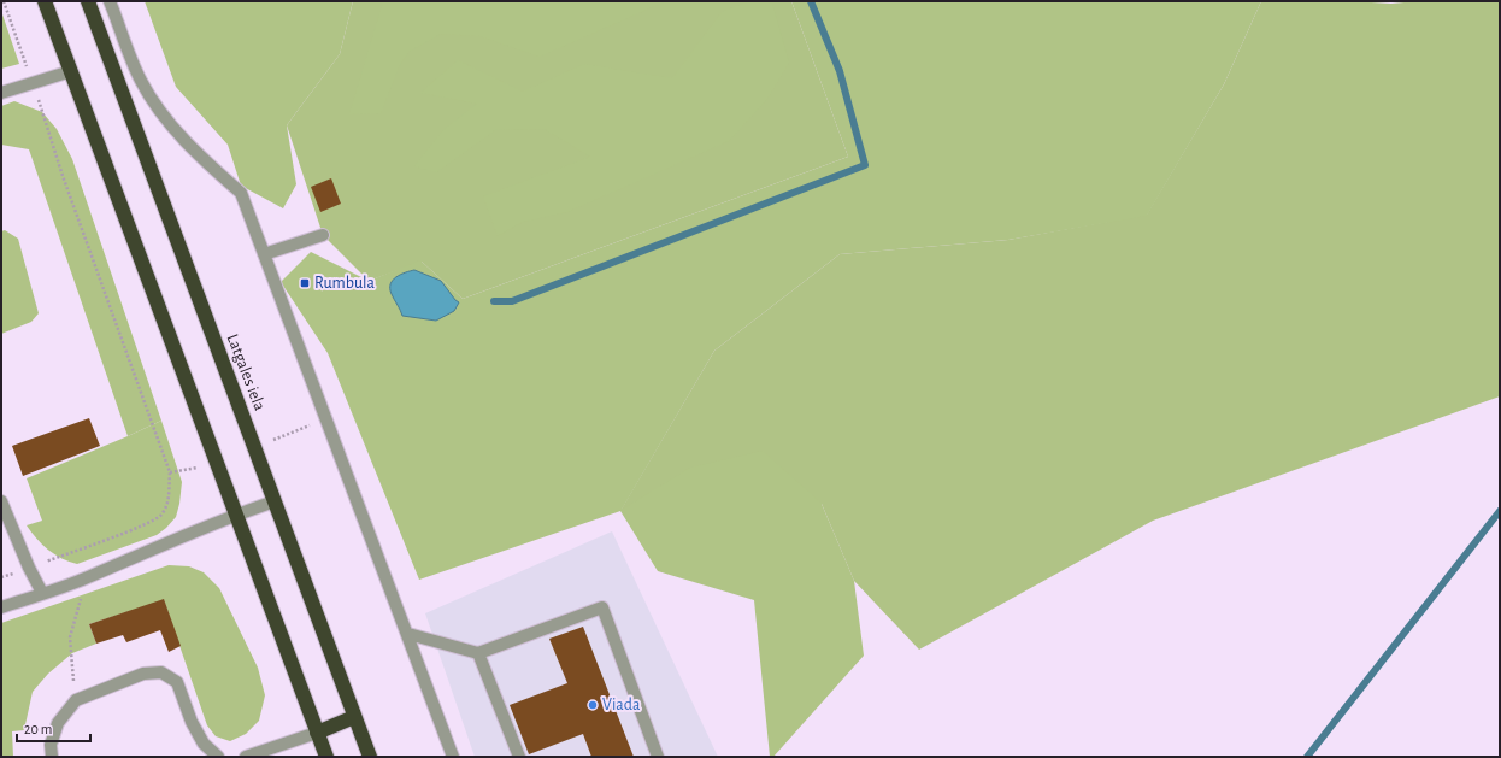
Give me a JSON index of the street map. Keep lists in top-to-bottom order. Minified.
{"streets":{"highway":["Latgales iela"]},"places":{"transit":["Rumbula"],"other":["Viada"]},"scale_bar":"20 m"}
